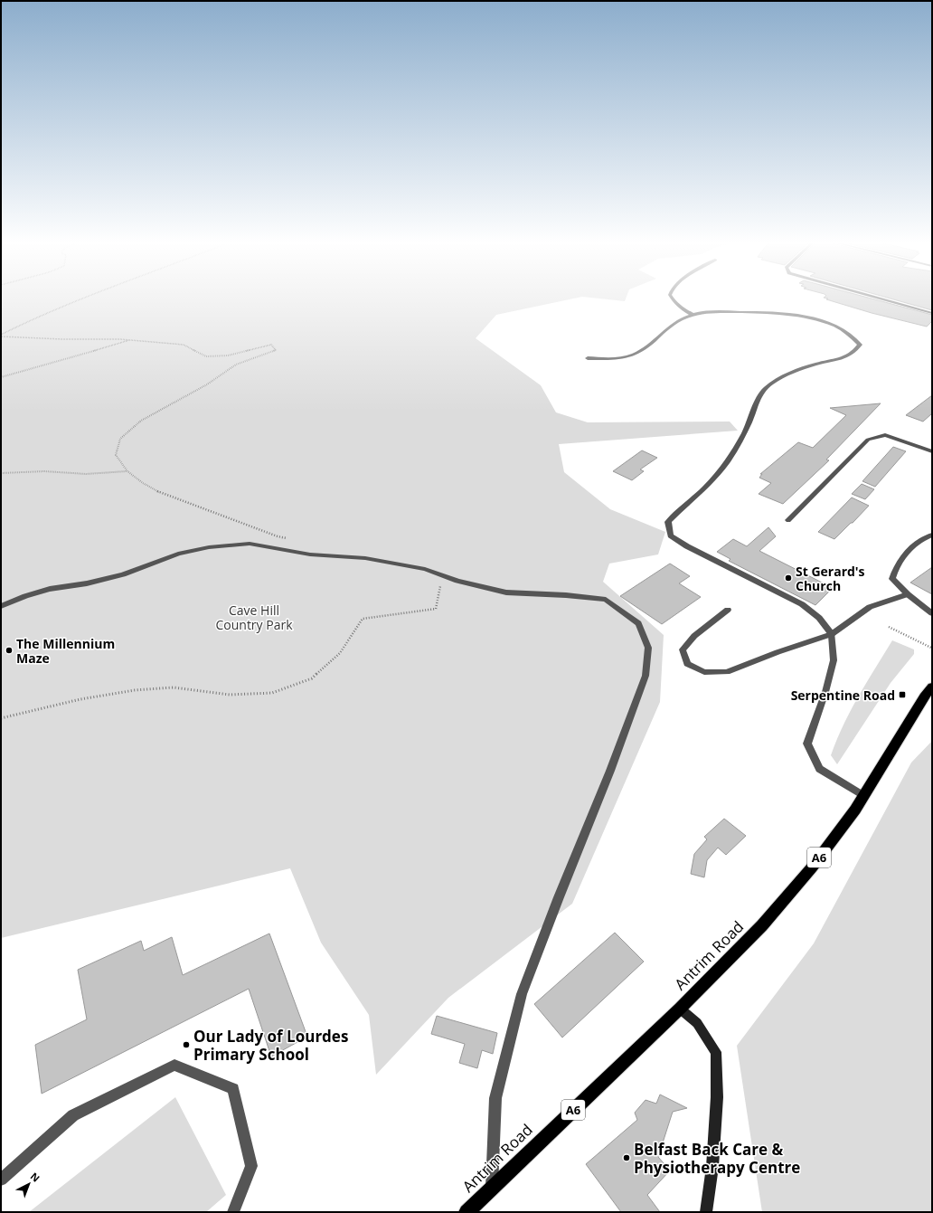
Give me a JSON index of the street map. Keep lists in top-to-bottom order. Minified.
{"streets":{"main road":["A6","Antrim Road"]},"parks":["Cave Hill Country Park"],"places":{"other":["St Gerard's Church","The Millennium Maze","Our Lady of Lourdes Primary School","Belfast Back Care & Physiotherapy Centre"],"transit":["Serpentine Road"]},"north":"top right"}
